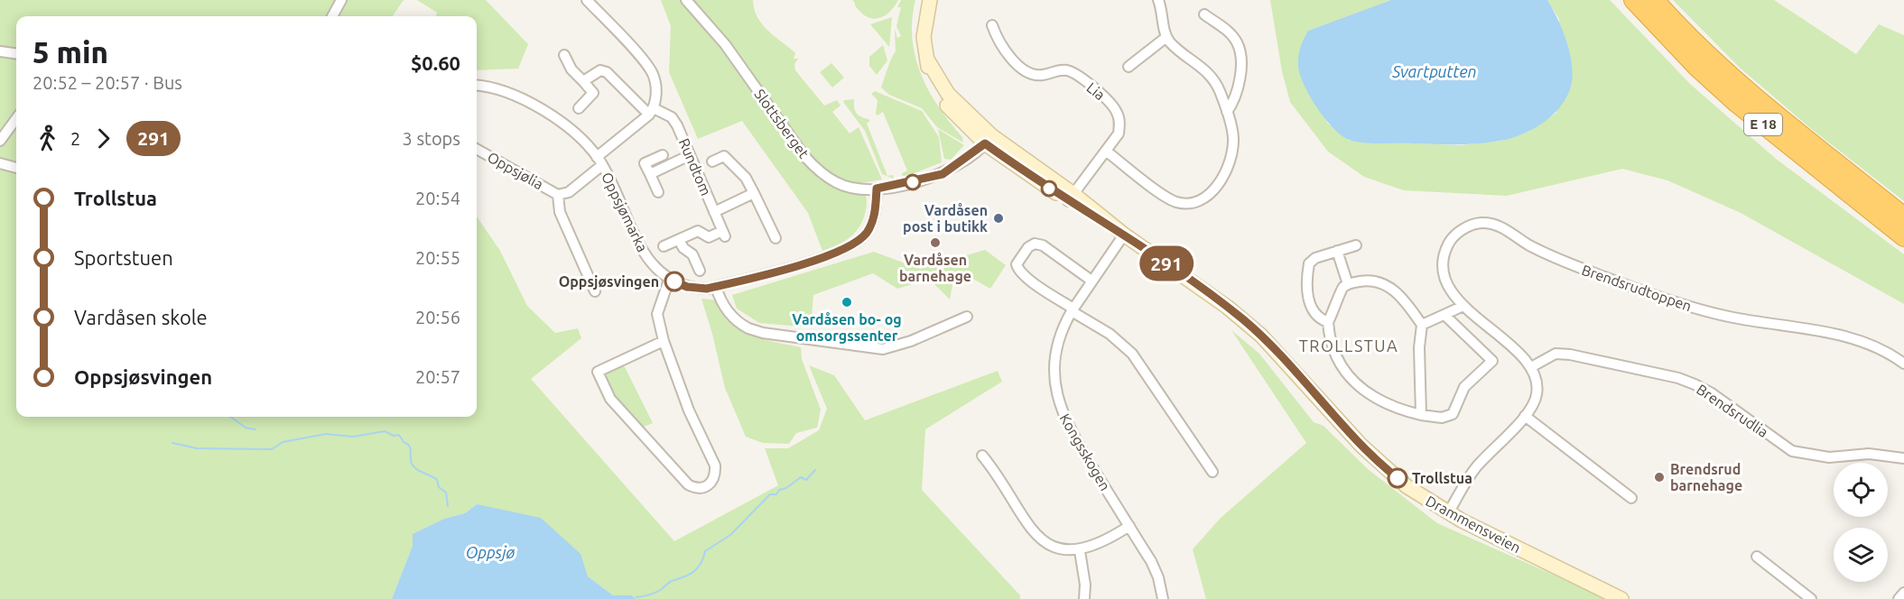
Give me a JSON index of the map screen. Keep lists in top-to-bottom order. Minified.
{"streets":{"highway":["E 18"],"main road":["Drammensveien"],"street":["Lia","Slottsberget","Rundtom","Oppsjølia","Oppsjømarka","Brendsrudtoppen","Brendsrudlia","Kongsskogen"]},"crossings":[["Lia","Drammensveien"],["Slottsberget","Oppsjømarka"],["Slottsberget","Drammensveien"],["Oppsjølia","Oppsjømarka"],["Brendsrudtoppen","Brendsrudlia"],["Kongsskogen","Drammensveien"]],"districts":["TROLLSTUA"],"water":["Svartputten","Oppsjø"],"places":["Vardåsen post i butikk","Vardåsen barnehage","Oppsjøsvingen","Vardåsen bo- og omsorgssenter","Brendsrud barnehage","Trollstua"],"lines":["bus line 291"],"page":{"on_map":"291","heading":["5 min","20:52 – 20:57 · Bus","$0.60"],"legs":["2","291","3 stops"],"list":[{"name":"Trollstua","value":"20:54"},{"name":"Sportstuen","value":"20:55"},{"name":"Vardåsen skole","value":"20:56"},{"name":"Oppsjøsvingen","value":"20:57"}]}}
